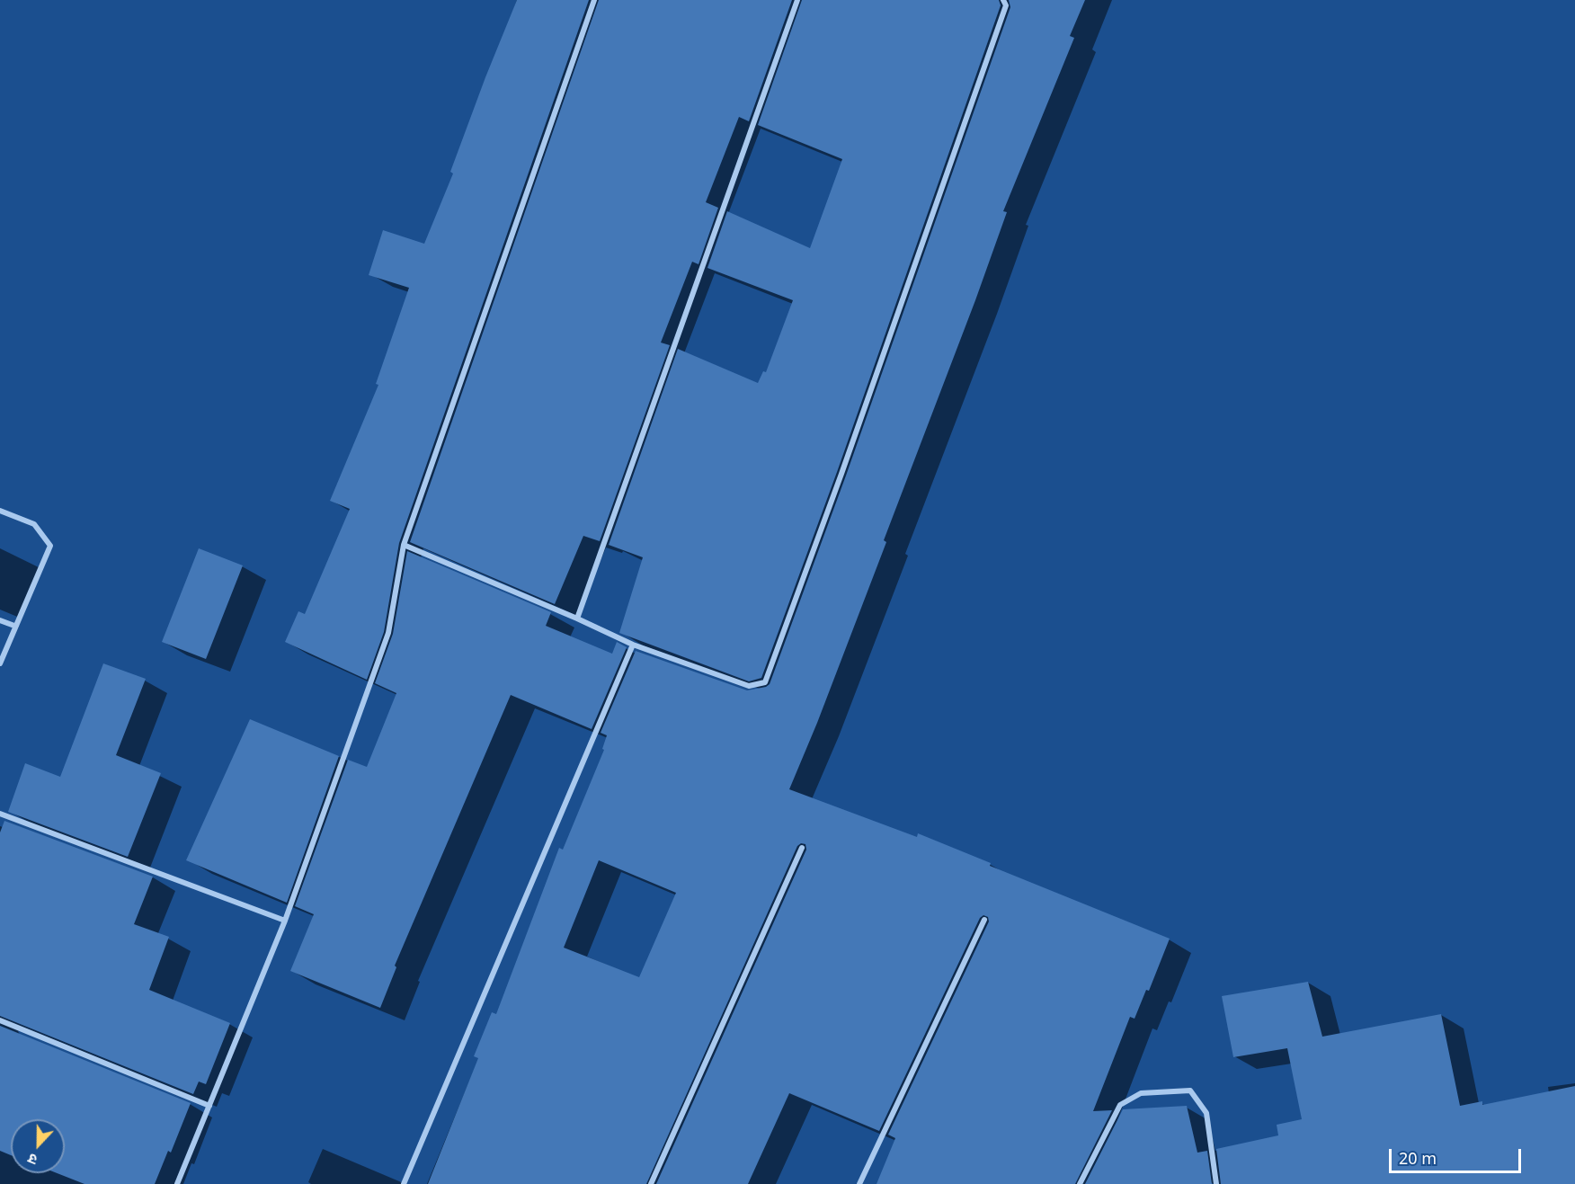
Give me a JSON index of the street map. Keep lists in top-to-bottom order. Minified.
{"scale_bar":"20 m","north":"bottom"}
